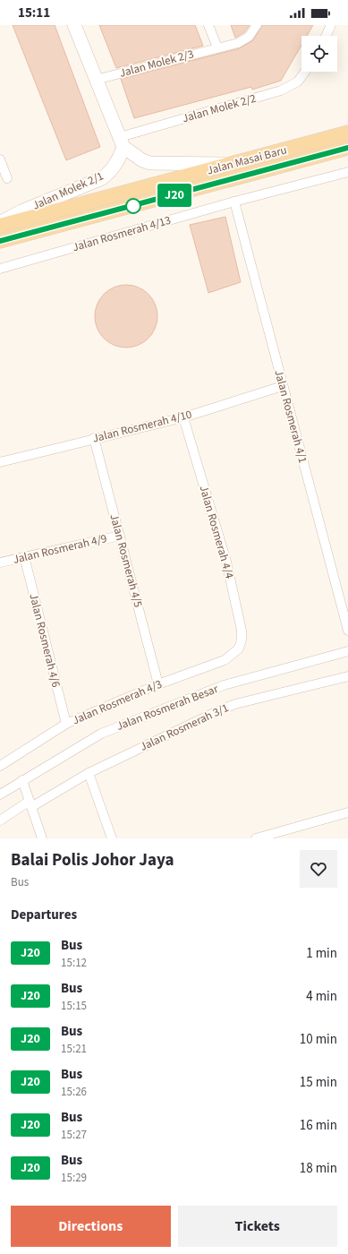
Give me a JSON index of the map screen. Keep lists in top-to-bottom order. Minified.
{"streets":{"main road":["Jalan Masai Baru"],"street":["Jalan Molek 2/3","Jalan Molek 2/2","Jalan Molek 2/1","Jalan Rosmerah 4/13","Jalan Rosmerah 4/1","Jalan Rosmerah 4/10","Jalan Rosmerah 4/4","Jalan Rosmerah 4/9","Jalan Rosmerah 4/5","Jalan Rosmerah 4/6","Jalan Rosmerah 4/3","Jalan Rosmerah Besar","Jalan Rosmerah 3/1"]},"crossings":[["Jalan Molek 2/2","Jalan Molek 2/1"],["Jalan Rosmerah 4/13","Jalan Rosmerah 4/1"],["Jalan Rosmerah 4/1","Jalan Rosmerah 4/10"],["Jalan Rosmerah 4/10","Jalan Rosmerah 4/4"],["Jalan Rosmerah 4/10","Jalan Rosmerah 4/5"],["Jalan Rosmerah 4/4","Jalan Rosmerah 4/3"],["Jalan Rosmerah 4/9","Jalan Rosmerah 4/5"],["Jalan Rosmerah 4/9","Jalan Rosmerah 4/6"],["Jalan Rosmerah 4/5","Jalan Rosmerah 4/3"],["Jalan Rosmerah 4/6","Jalan Rosmerah 4/3"]],"lines":["bus line J20"],"page":{"status":"15:11","on_map":"J20","heading":[["Balai Polis Johor Jaya","Bus"],"Departures"],"list":[{"mark":"J20","name":"Bus","note":"15:12","value":"1 min"},{"mark":"J20","name":"Bus","note":"15:15","value":"4 min"},{"mark":"J20","name":"Bus","note":"15:21","value":"10 min"},{"mark":"J20","name":"Bus","note":"15:26","value":"15 min"},{"mark":"J20","name":"Bus","note":"15:27","value":"16 min"},{"mark":"J20","name":"Bus","note":"15:29","value":"18 min"}],"buttons":["Directions","Tickets"]}}
